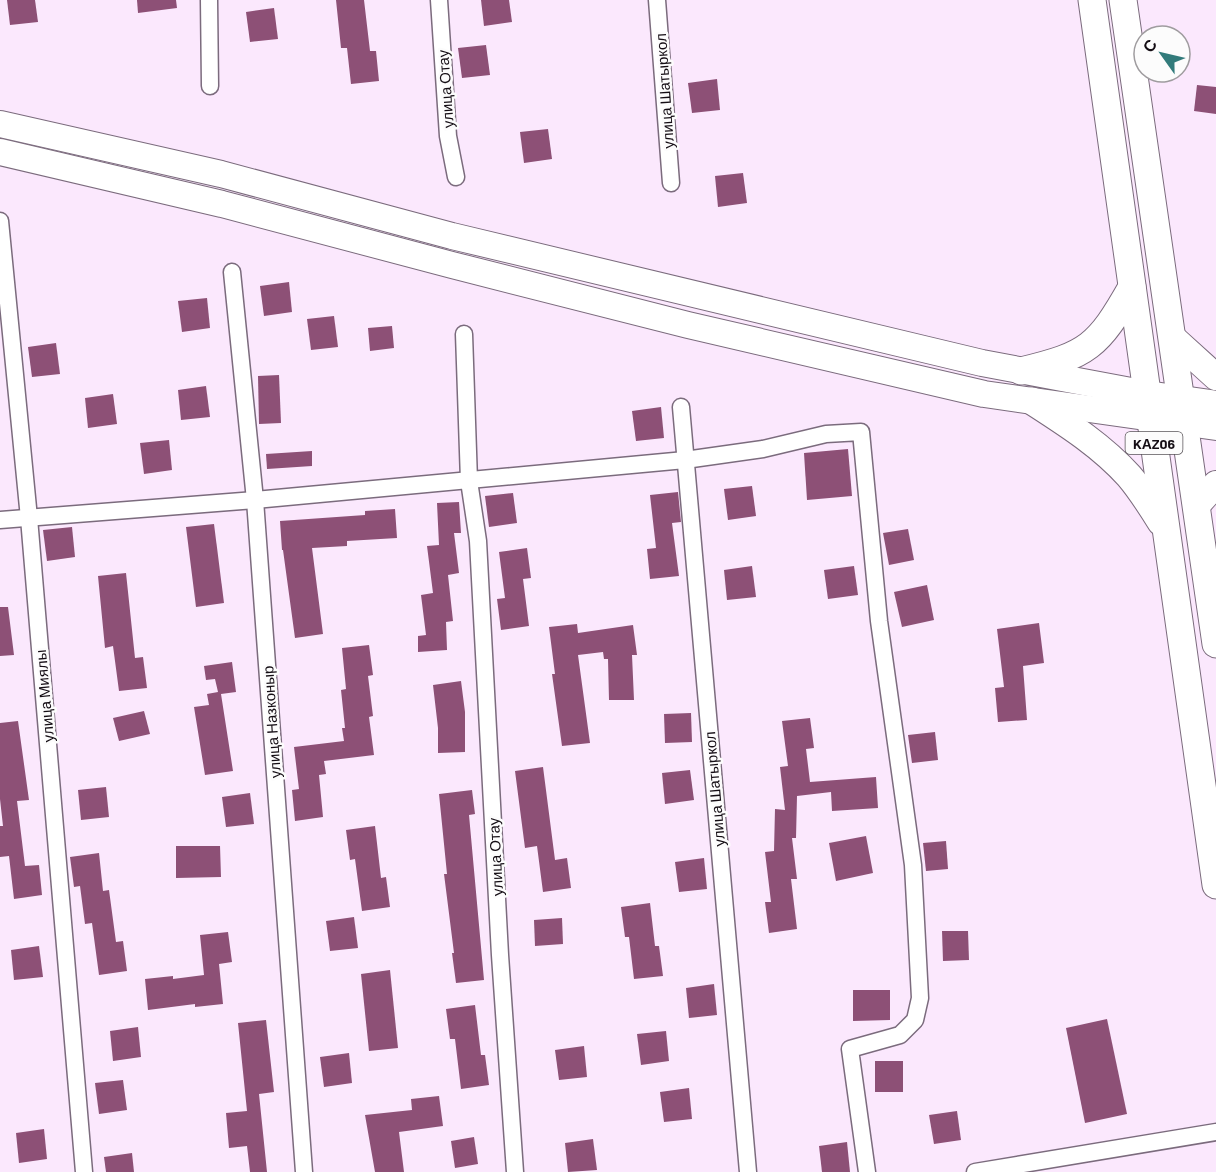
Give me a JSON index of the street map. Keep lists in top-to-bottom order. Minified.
{"streets":{"highway":["KАZ06"],"street":["улица Отау","улица Шатыркол","улица Миялы","улица Назконыр"]},"north":"top left"}
